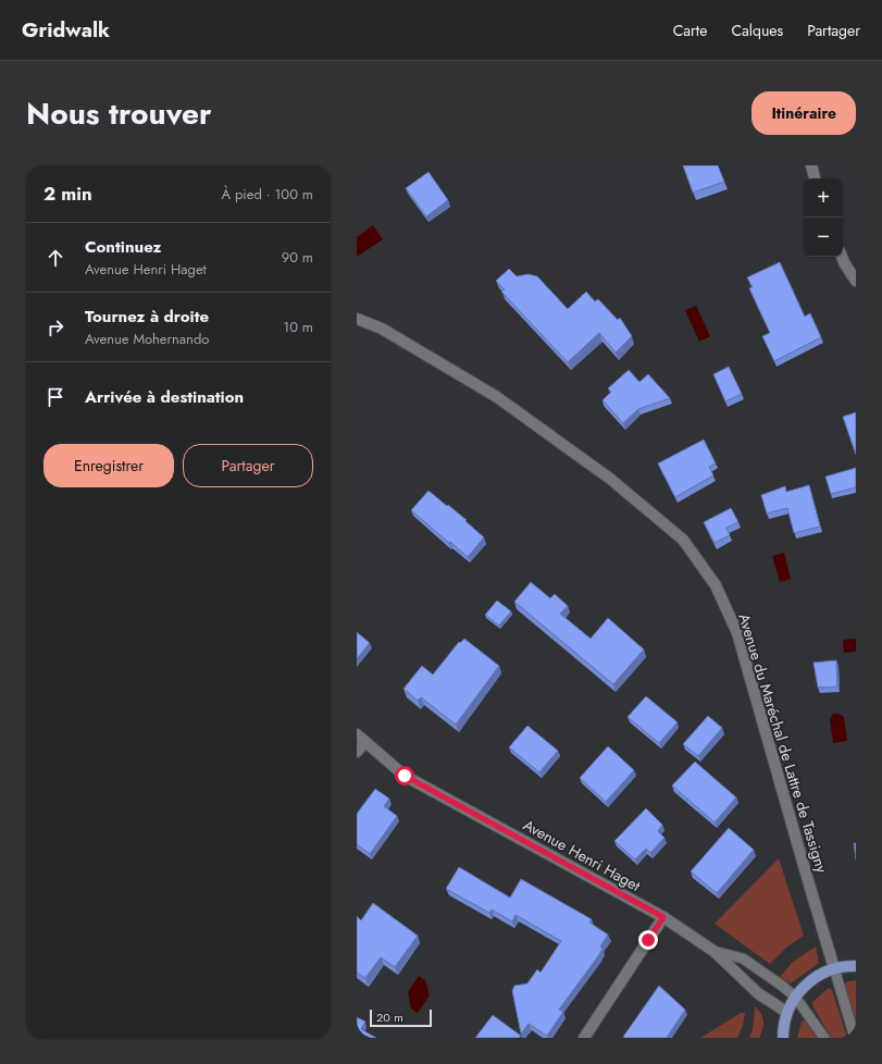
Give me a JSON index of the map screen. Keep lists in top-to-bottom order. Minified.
{"streets":{"main road":["Avenue du Maréchal de Lattre de Tassigny","Avenue Henri Haget"]},"scale_bar":"20 m","page":{"header":"Gridwalk","nav":["Carte","Calques","Partager"],"title":"Nous trouver","buttons":["Itinéraire",["Enregistrer","Partager"]],"heading":["2 min","À pied · 100 m"],"map_buttons":["+","−"],"list":[["Continuez","Avenue Henri Haget","90 m"],["Tournez à droite","Avenue Mohernando","10 m"],"Arrivée à destination"],"scale":"20 m"}}
